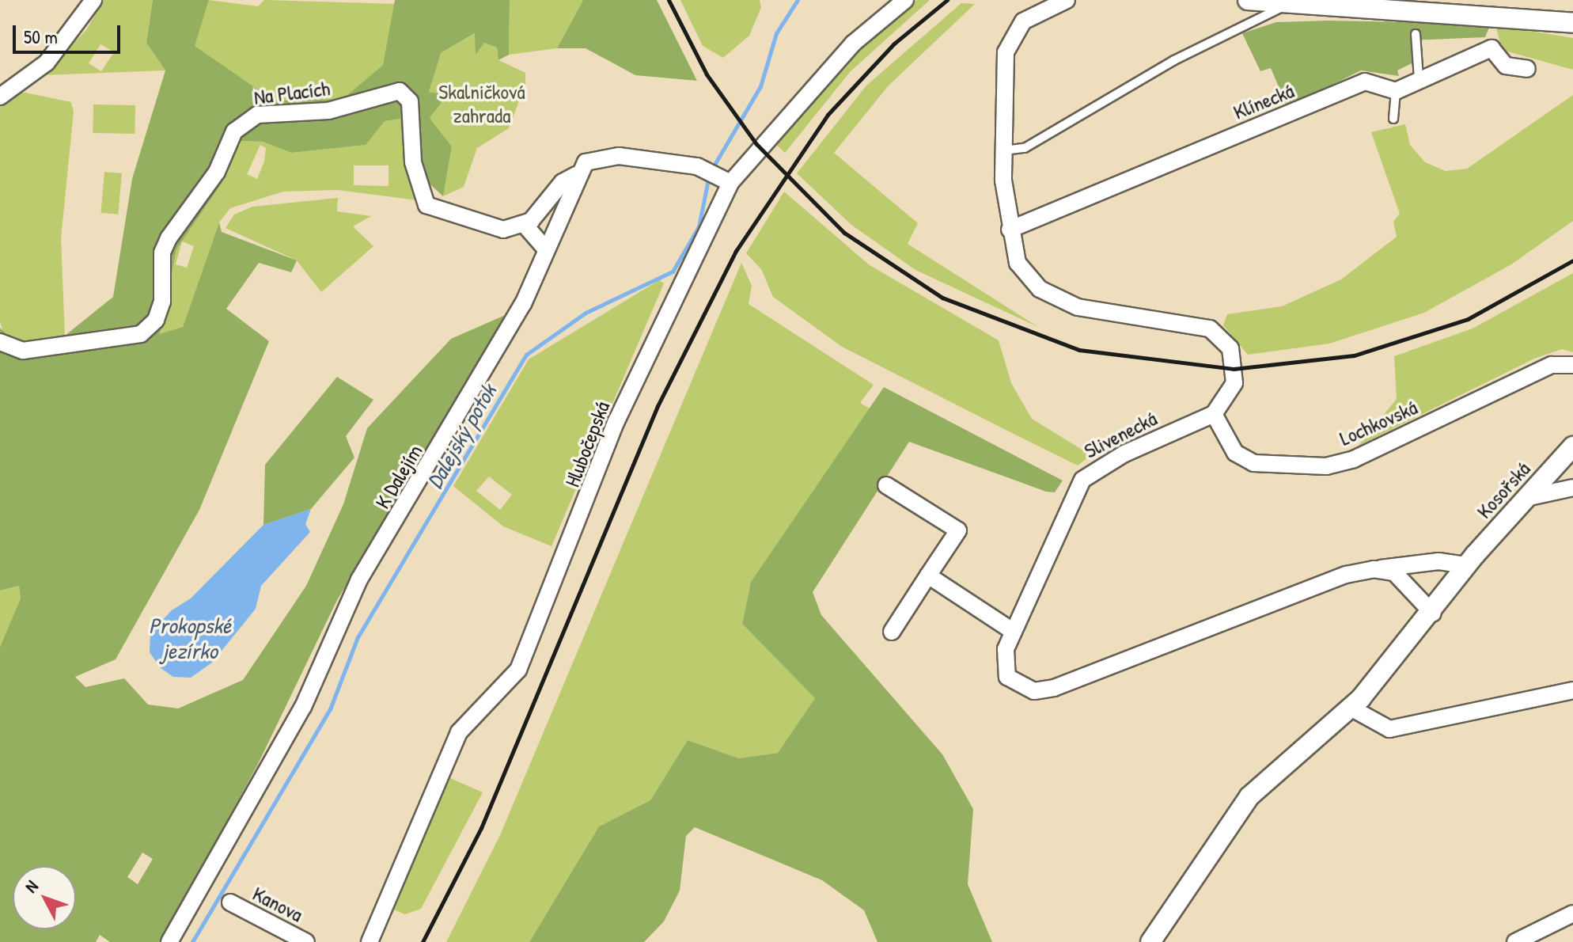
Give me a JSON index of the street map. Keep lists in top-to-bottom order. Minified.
{"streets":{"street":["Na Placích","Klínecká","Lochkovská","Slivenecká","Hlubočepská","K Dalejím","Kosořská","Kanova"]},"crossings":[["Lochkovská","Slivenecká"]],"water":["Dalejský potok","Prokopské jezírko"],"parks":["Skalničková zahrada"],"scale_bar":"50 m","north":"top left"}
